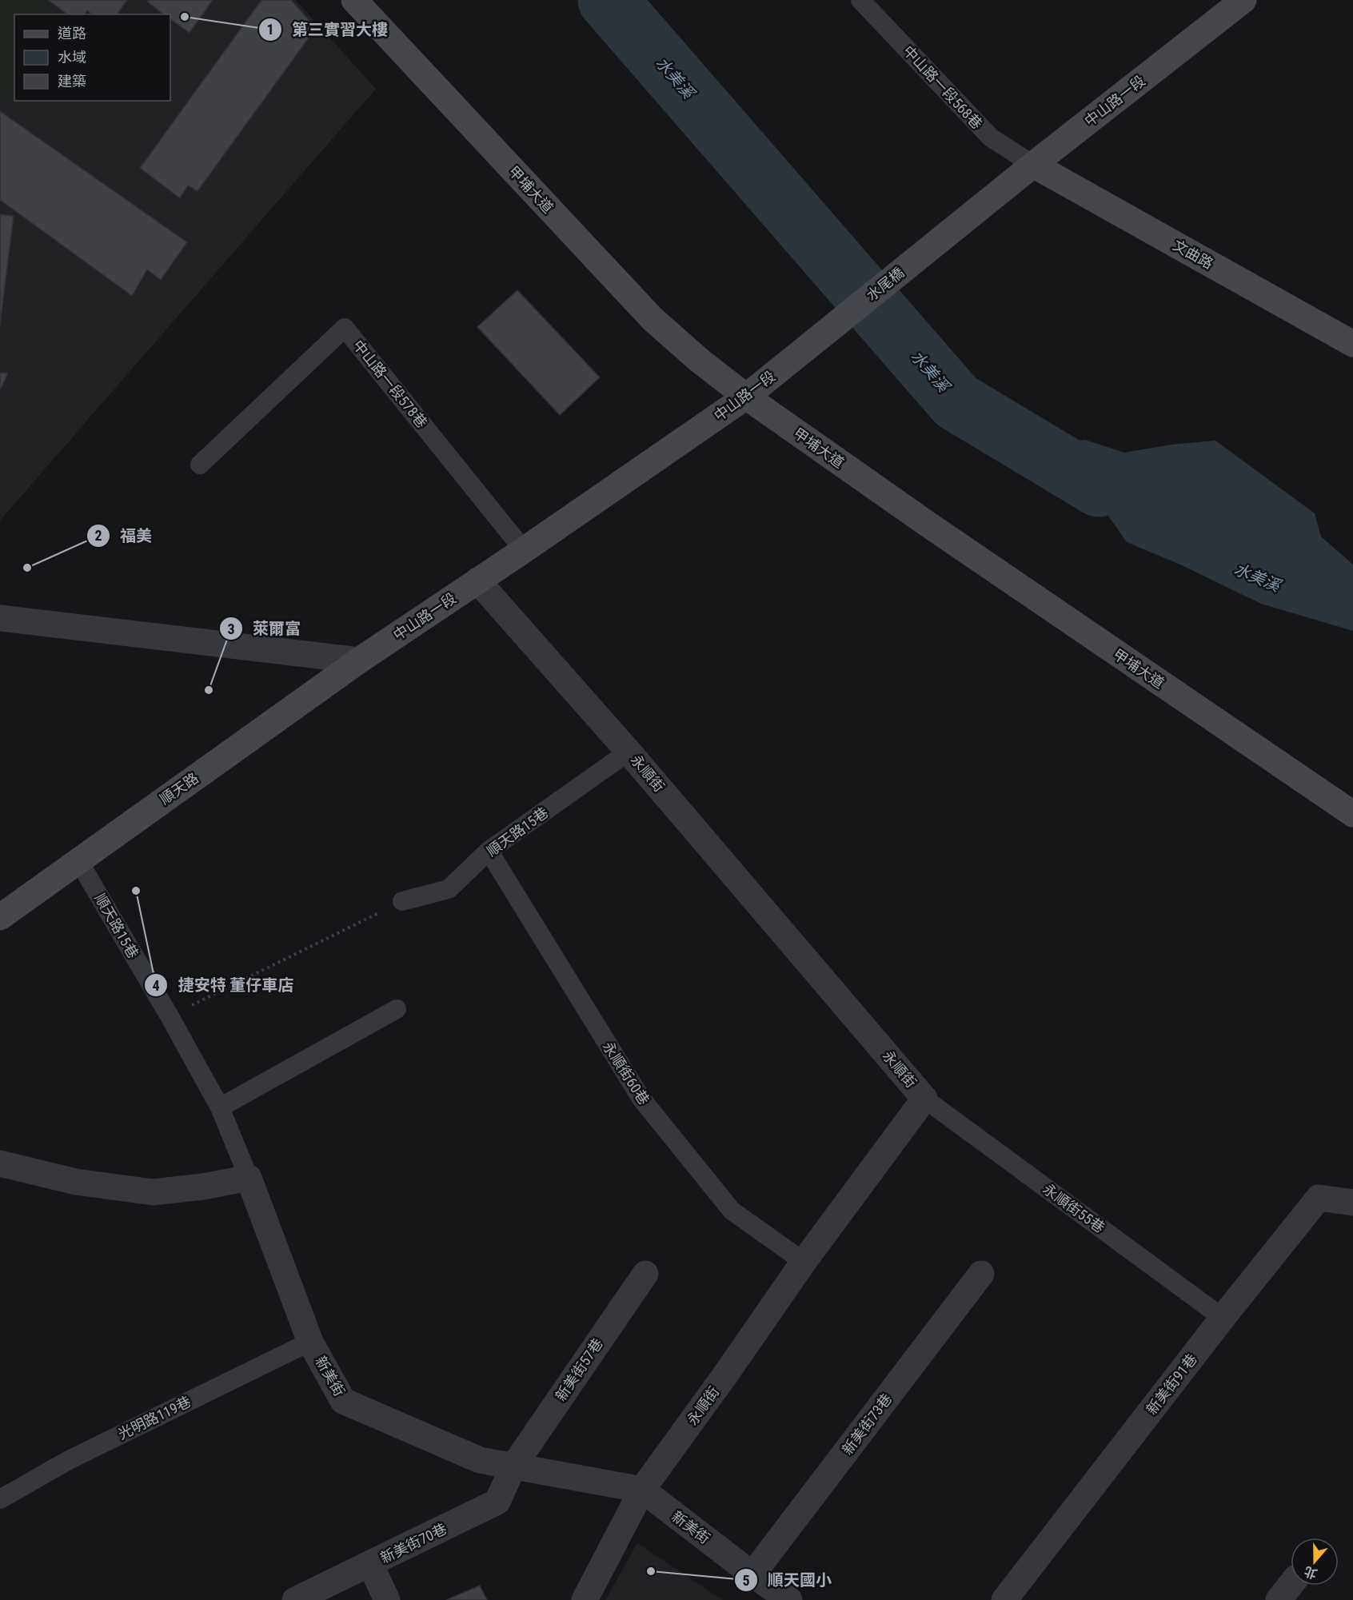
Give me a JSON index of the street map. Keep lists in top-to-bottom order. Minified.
{"streets":{"street":["中山路一段","甲埔大道","文曲路","水尾橋","永順街","順天路","新美街57巷","新美街","新美街91巷","新美街73巷","新美街70巷"],"lane":["中山路一段568巷","中山路一段578巷","順天路15巷","永順街60巷","永順街55巷","光明路119巷"]},"crossings":[["中山路一段568巷","中山路一段"],["中山路一段568巷","文曲路"],["中山路一段","甲埔大道"],["中山路一段","文曲路"],["中山路一段","水尾橋"],["中山路一段","中山路一段578巷"],["中山路一段","永順街"],["中山路一段","順天路"],["永順街","順天路15巷"],["永順街","永順街60巷"],["永順街","永順街55巷"],["永順街","新美街"],["順天路","順天路15巷"],["順天路15巷","永順街60巷"],["順天路15巷","新美街"],["永順街55巷","新美街91巷"],["新美街57巷","新美街"],["新美街57巷","新美街70巷"],["新美街","光明路119巷"],["新美街","新美街73巷"],["新美街","新美街70巷"]],"water":["水美溪"],"places":["第三實習大樓","福美","萊爾富","捷安特 董仔車店","順天國小"],"legend":["道路","水域","建築"],"north":"bottom"}
